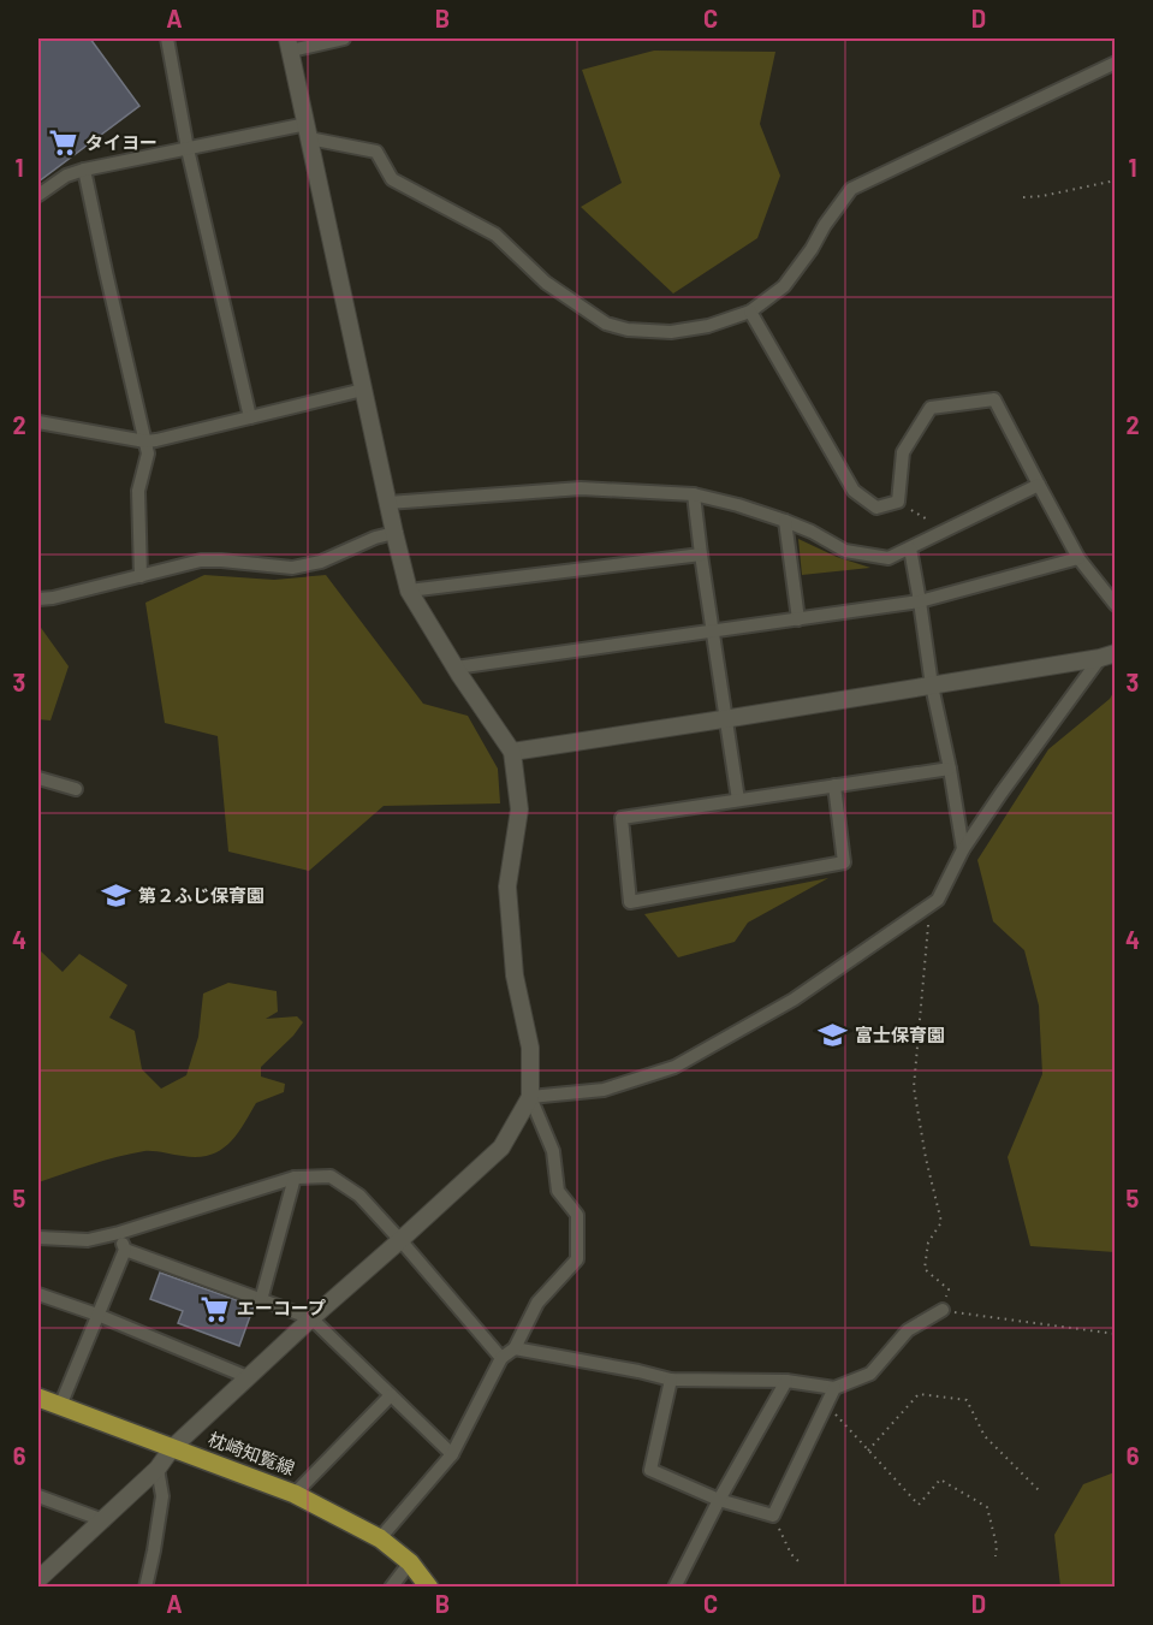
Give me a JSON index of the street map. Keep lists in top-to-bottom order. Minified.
{"streets":{"main road":["枕崎知覧線"]},"places":{"supermarket":["タイヨー","エーコープ"],"school or university":["第２ふじ保育園","富士保育園"]},"grid":{"columns":["A","B","C","D"],"rows":["1","2","3","4","5","6"]}}
